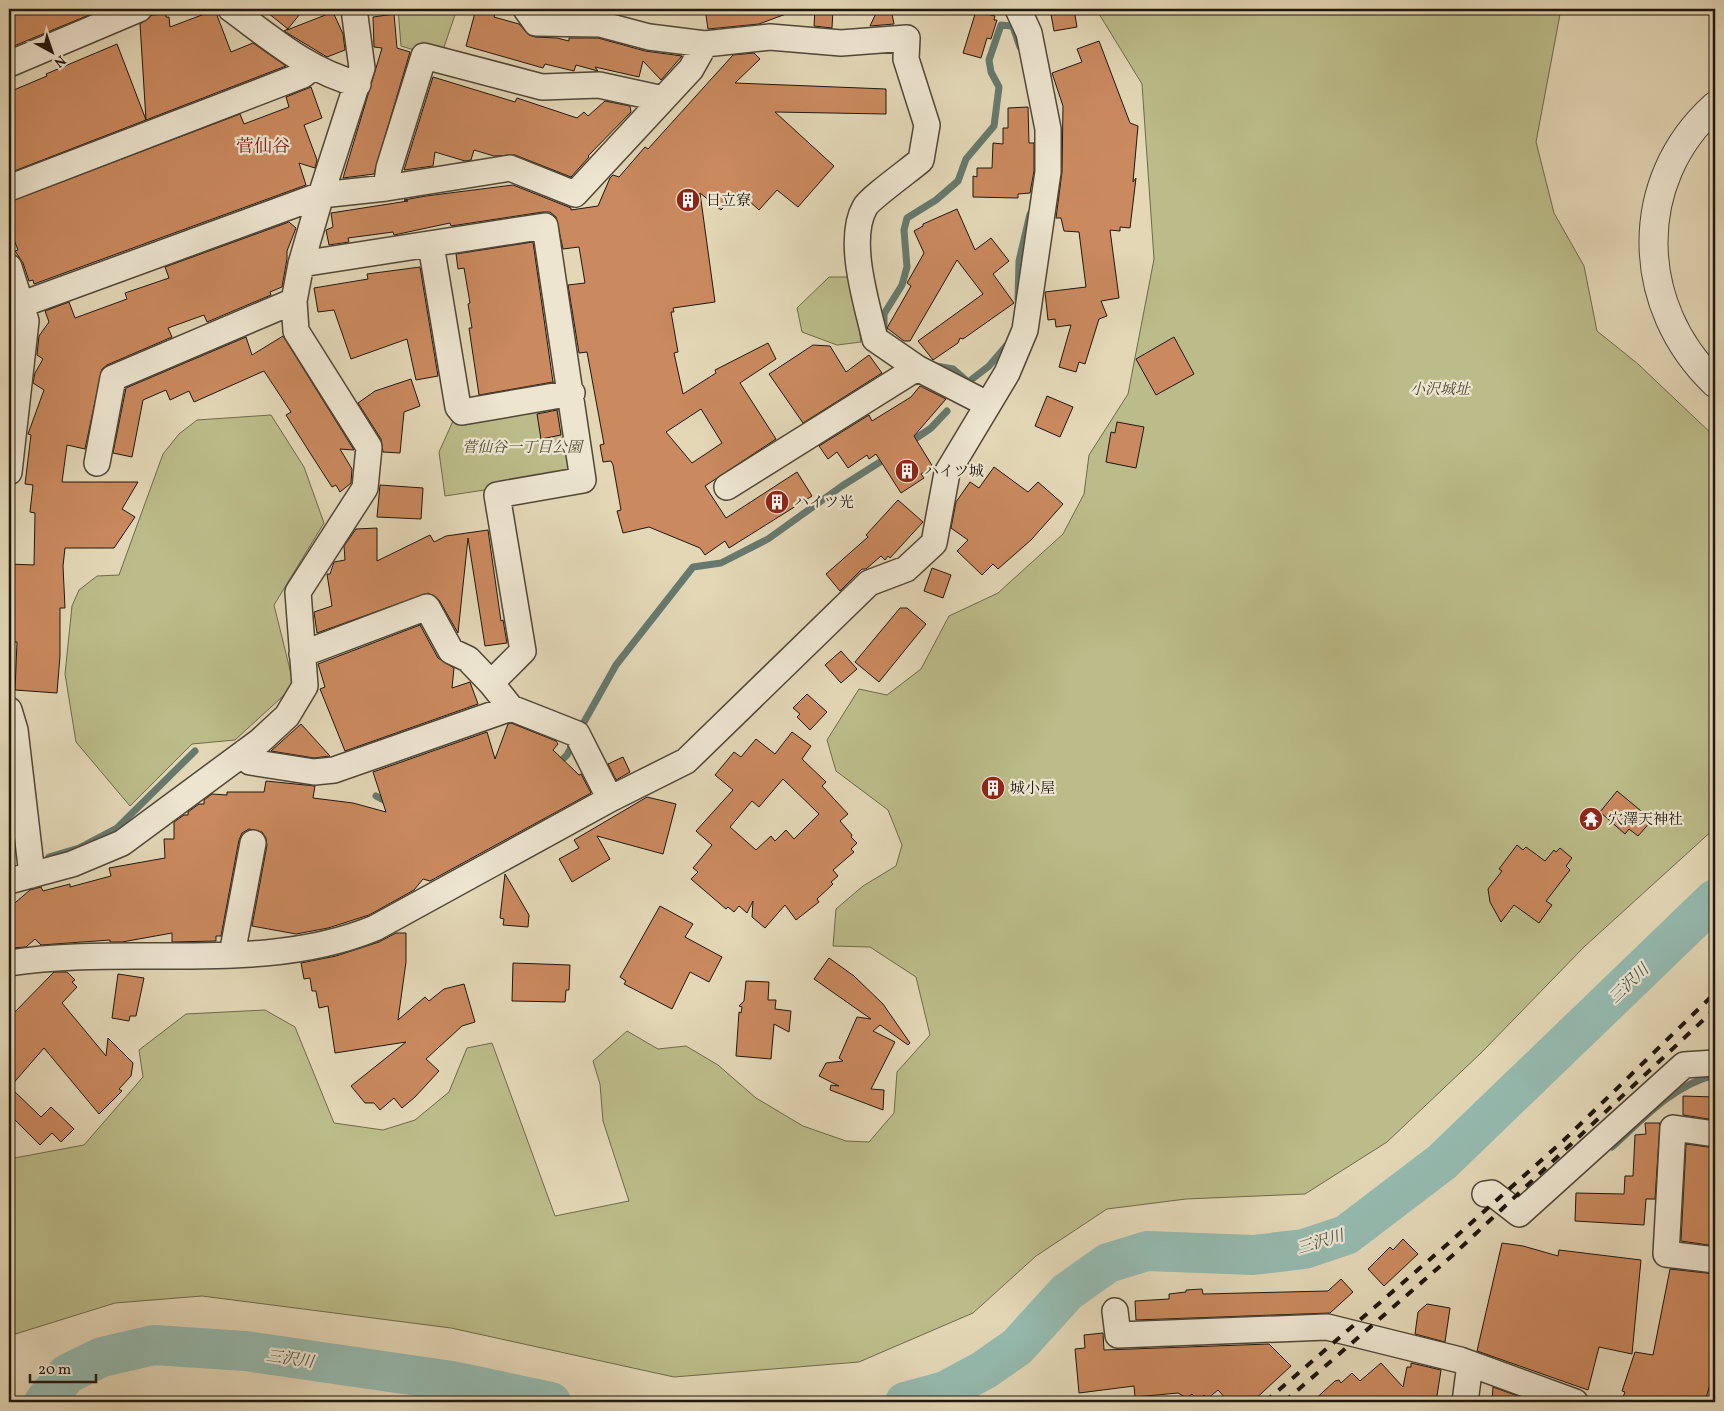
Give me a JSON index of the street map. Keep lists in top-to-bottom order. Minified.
{"districts":["菅仙谷"],"water":["三沢川"],"parks":["小沢城址","菅仙谷一丁目公園"],"places":{"building":["日立寮","ハイツ城","ハイツ光","城小屋"],"temple":["穴澤天神社"]},"scale_bar":"20 m","north":"bottom right"}
